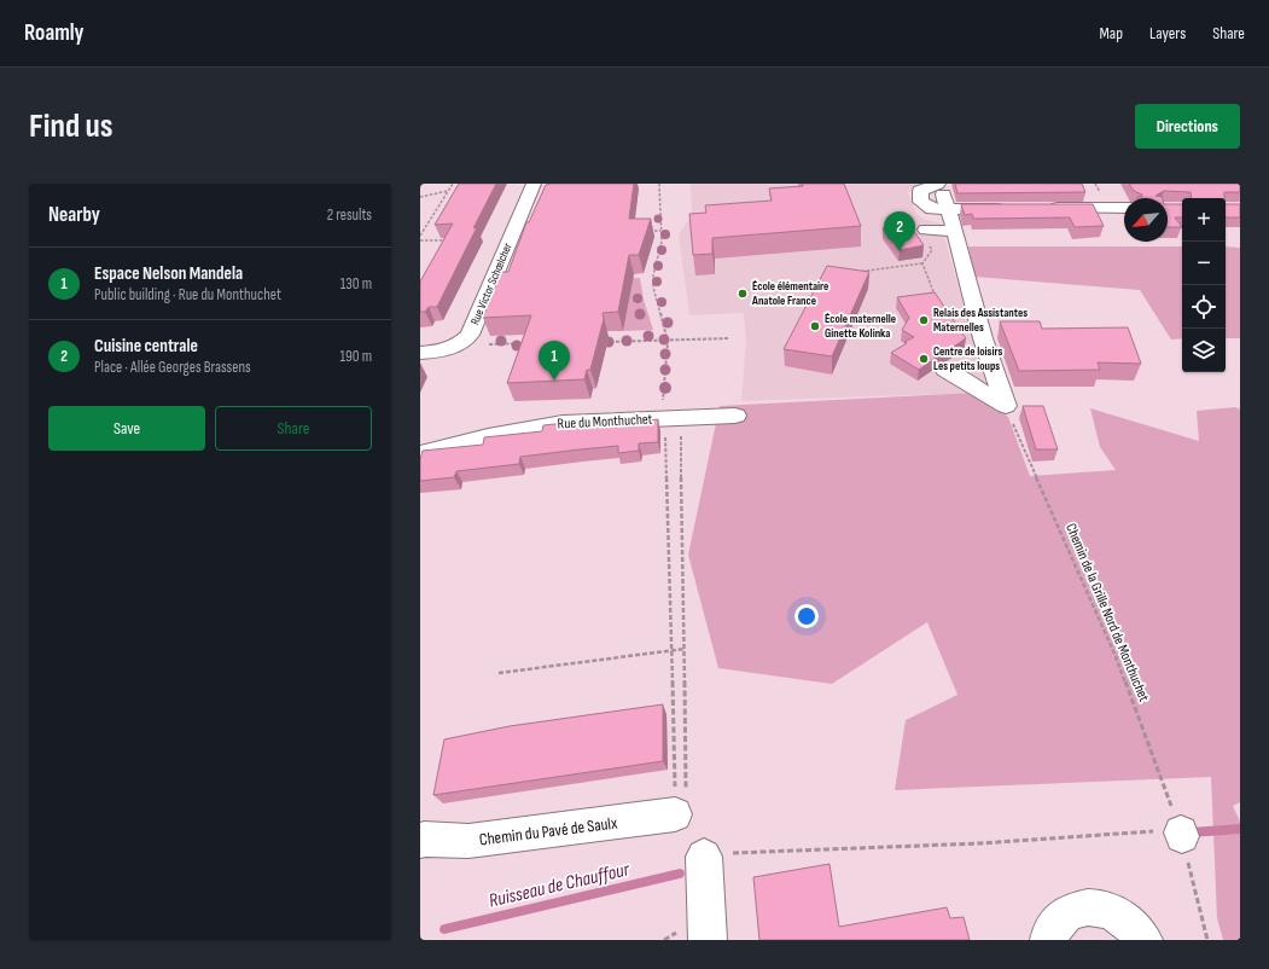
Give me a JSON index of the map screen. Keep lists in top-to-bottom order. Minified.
{"streets":{"street":["Rue Victor Schœlcher","Rue du Monthuchet","Chemin du Pavé de Saulx"],"path":["Chemin de la Grille Nord de Monthuchet"]},"water":["Ruisseau de Chauffour"],"places":["École élémentaire Anatole France","Relais des Assistantes Maternelles","École maternelle Ginette Kolinka","Centre de loisirs Les petits loups"],"north":"bottom left","page":{"header":"Roamly","nav":["Map","Layers","Share"],"buttons":["Directions",["Save","Share"]],"title":"Find us","heading":["Nearby","2 results"],"map_buttons":["+","−"],"pins":["2","1"],"list":[{"mark":"1","name":"Espace Nelson Mandela","note":"Public building · Rue du Monthuchet","value":"130 m"},{"mark":"2","name":"Cuisine centrale","note":"Place · Allée Georges Brassens","value":"190 m"}]}}
